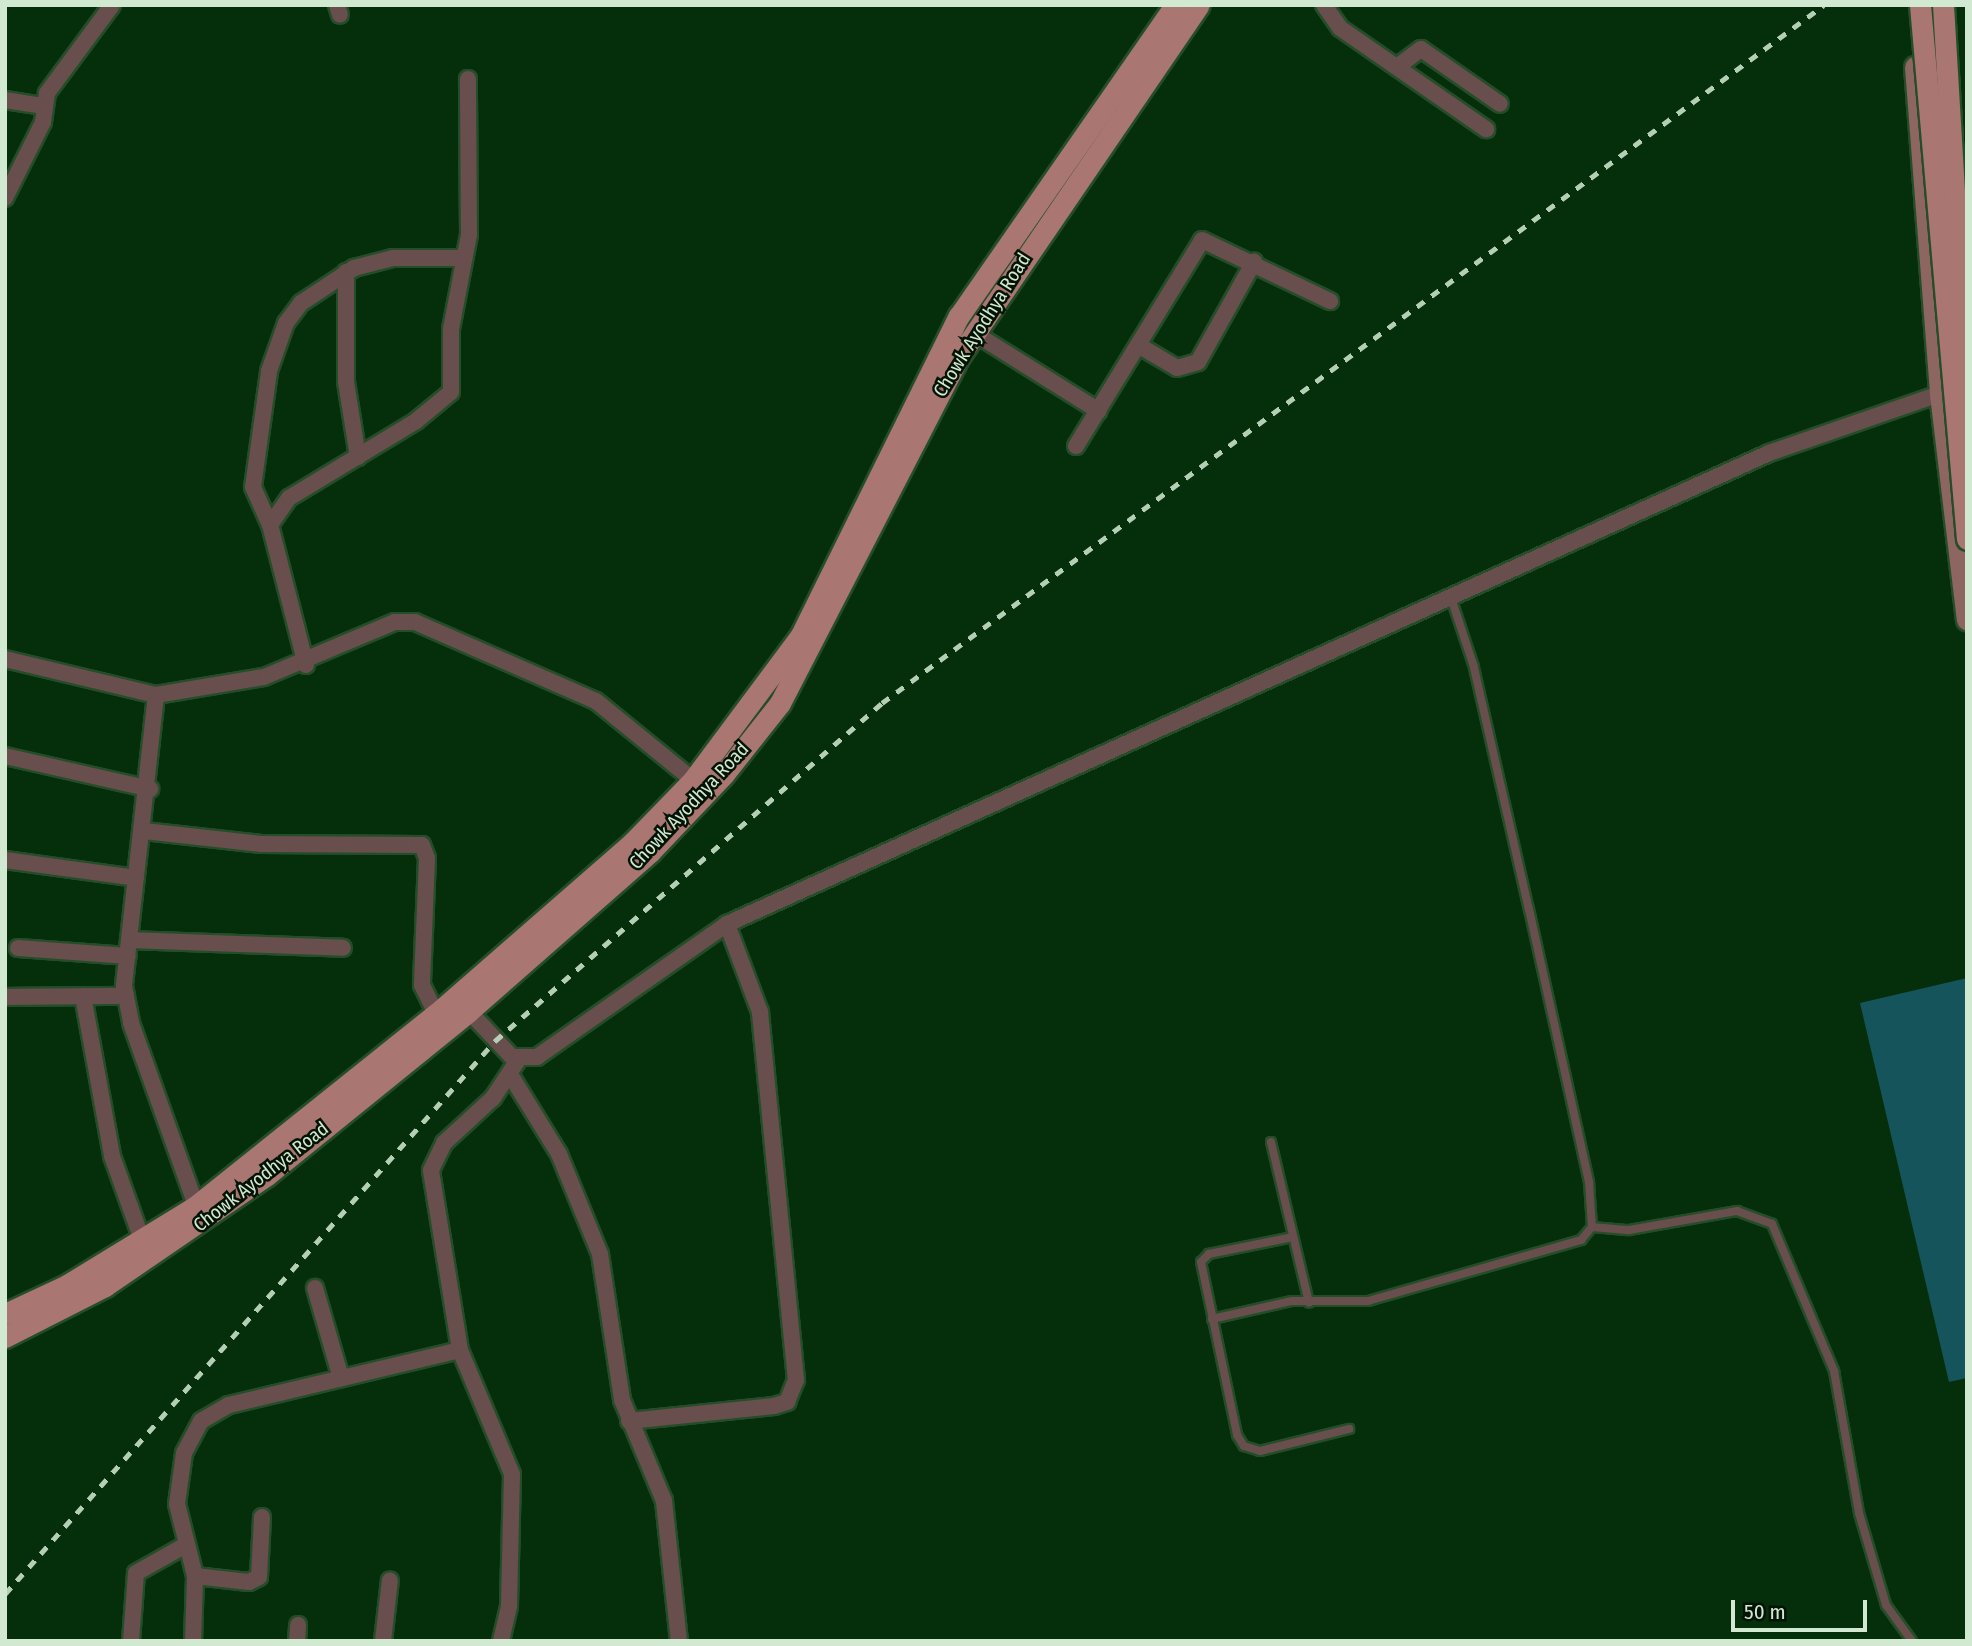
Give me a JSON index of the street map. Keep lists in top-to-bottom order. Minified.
{"streets":{"main road":["Chowk Ayodhya Road"]},"scale_bar":"50 m"}
